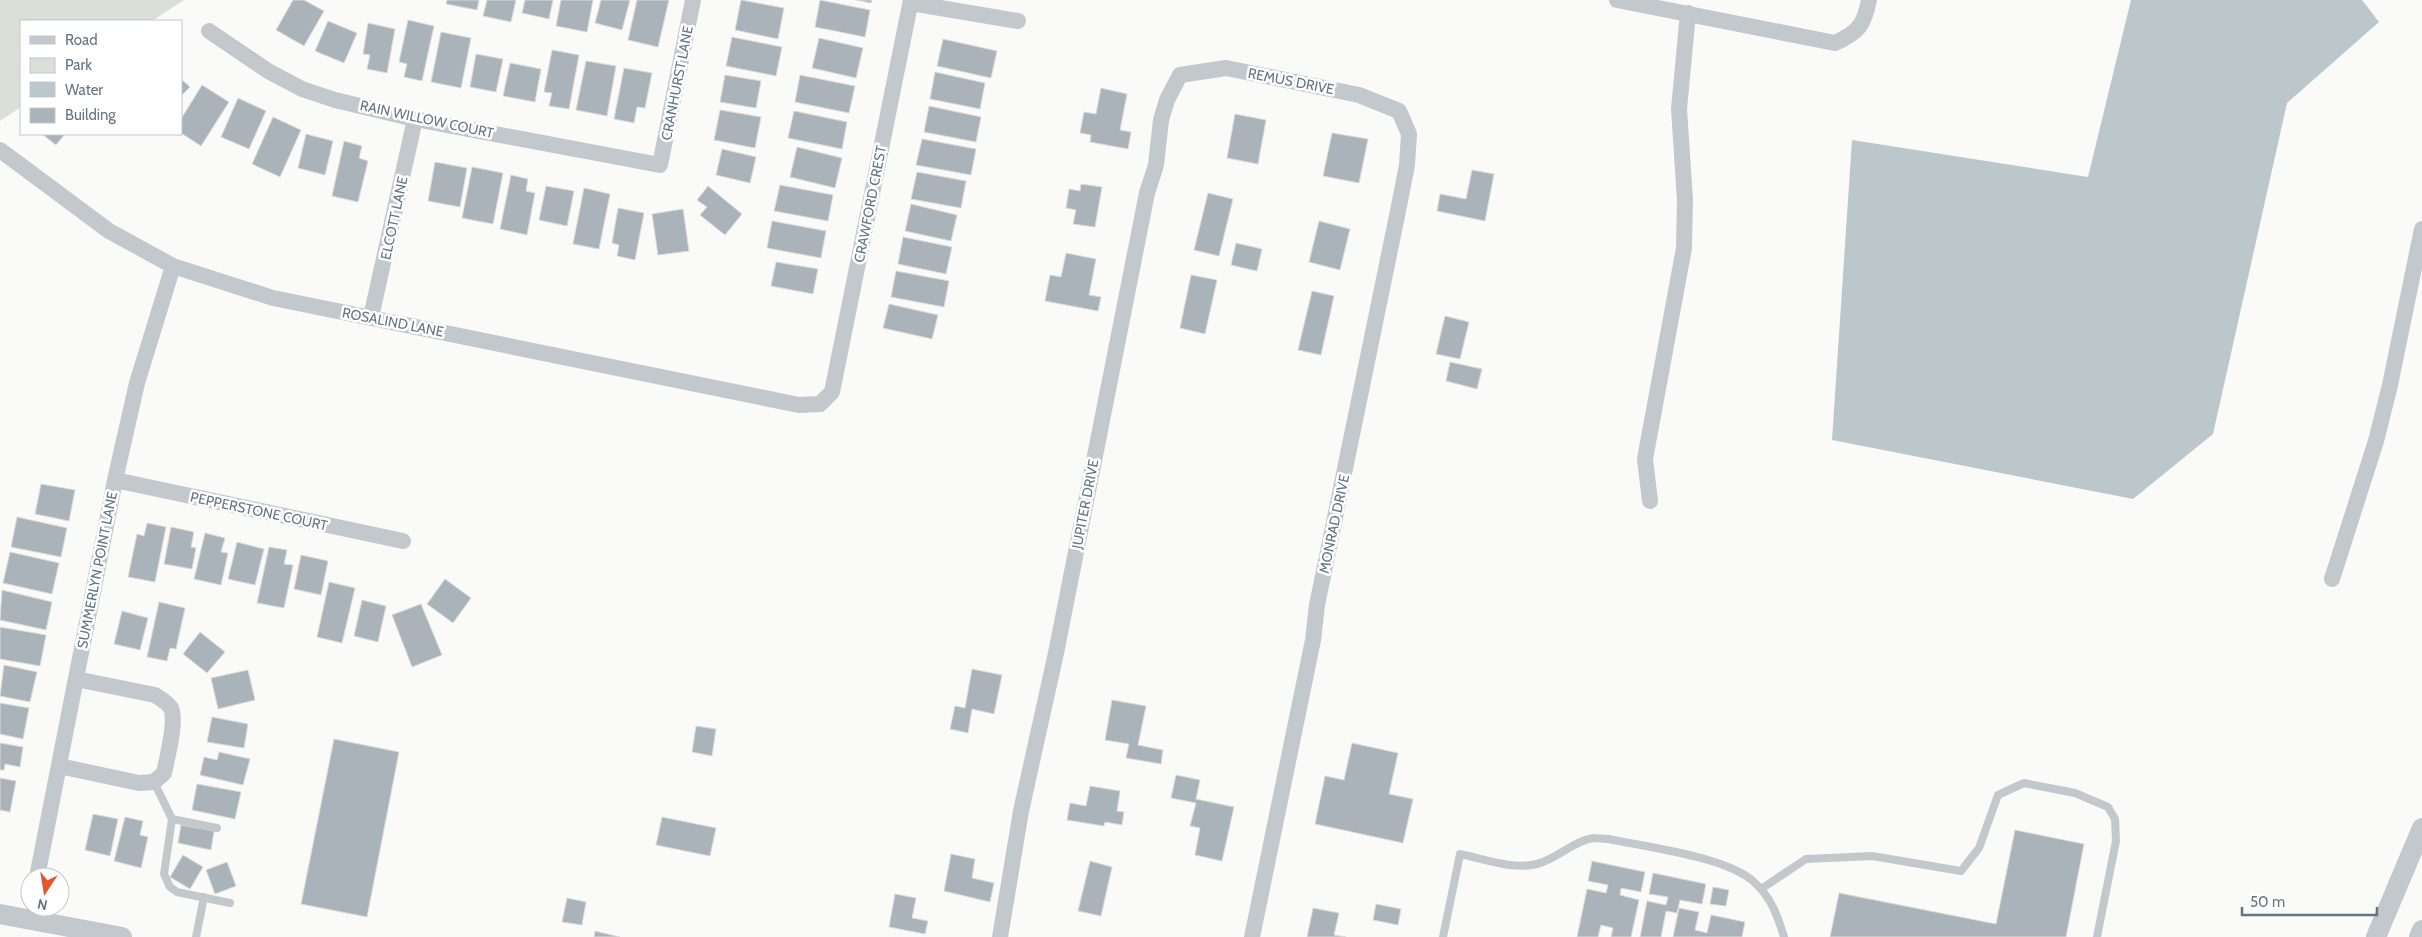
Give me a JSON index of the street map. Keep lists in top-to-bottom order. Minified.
{"streets":{"street":["REMUS DRIVE","CRANHURST LANE","RAIN WILLOW COURT","CRAWFORD CREST","ELCOTT LANE","ROSALIND LANE","JUPITER DRIVE","PEPPERSTONE COURT","MONRAD DRIVE","SUMMERLYN POINT LANE"]},"crossings":[["REMUS DRIVE","JUPITER DRIVE"],["REMUS DRIVE","MONRAD DRIVE"],["CRANHURST LANE","RAIN WILLOW COURT"],["RAIN WILLOW COURT","ELCOTT LANE"],["CRAWFORD CREST","ROSALIND LANE"],["ELCOTT LANE","ROSALIND LANE"],["ROSALIND LANE","SUMMERLYN POINT LANE"],["PEPPERSTONE COURT","SUMMERLYN POINT LANE"]],"legend":["Road","Park","Water","Building"],"scale_bar":"50 m","north":"bottom"}
